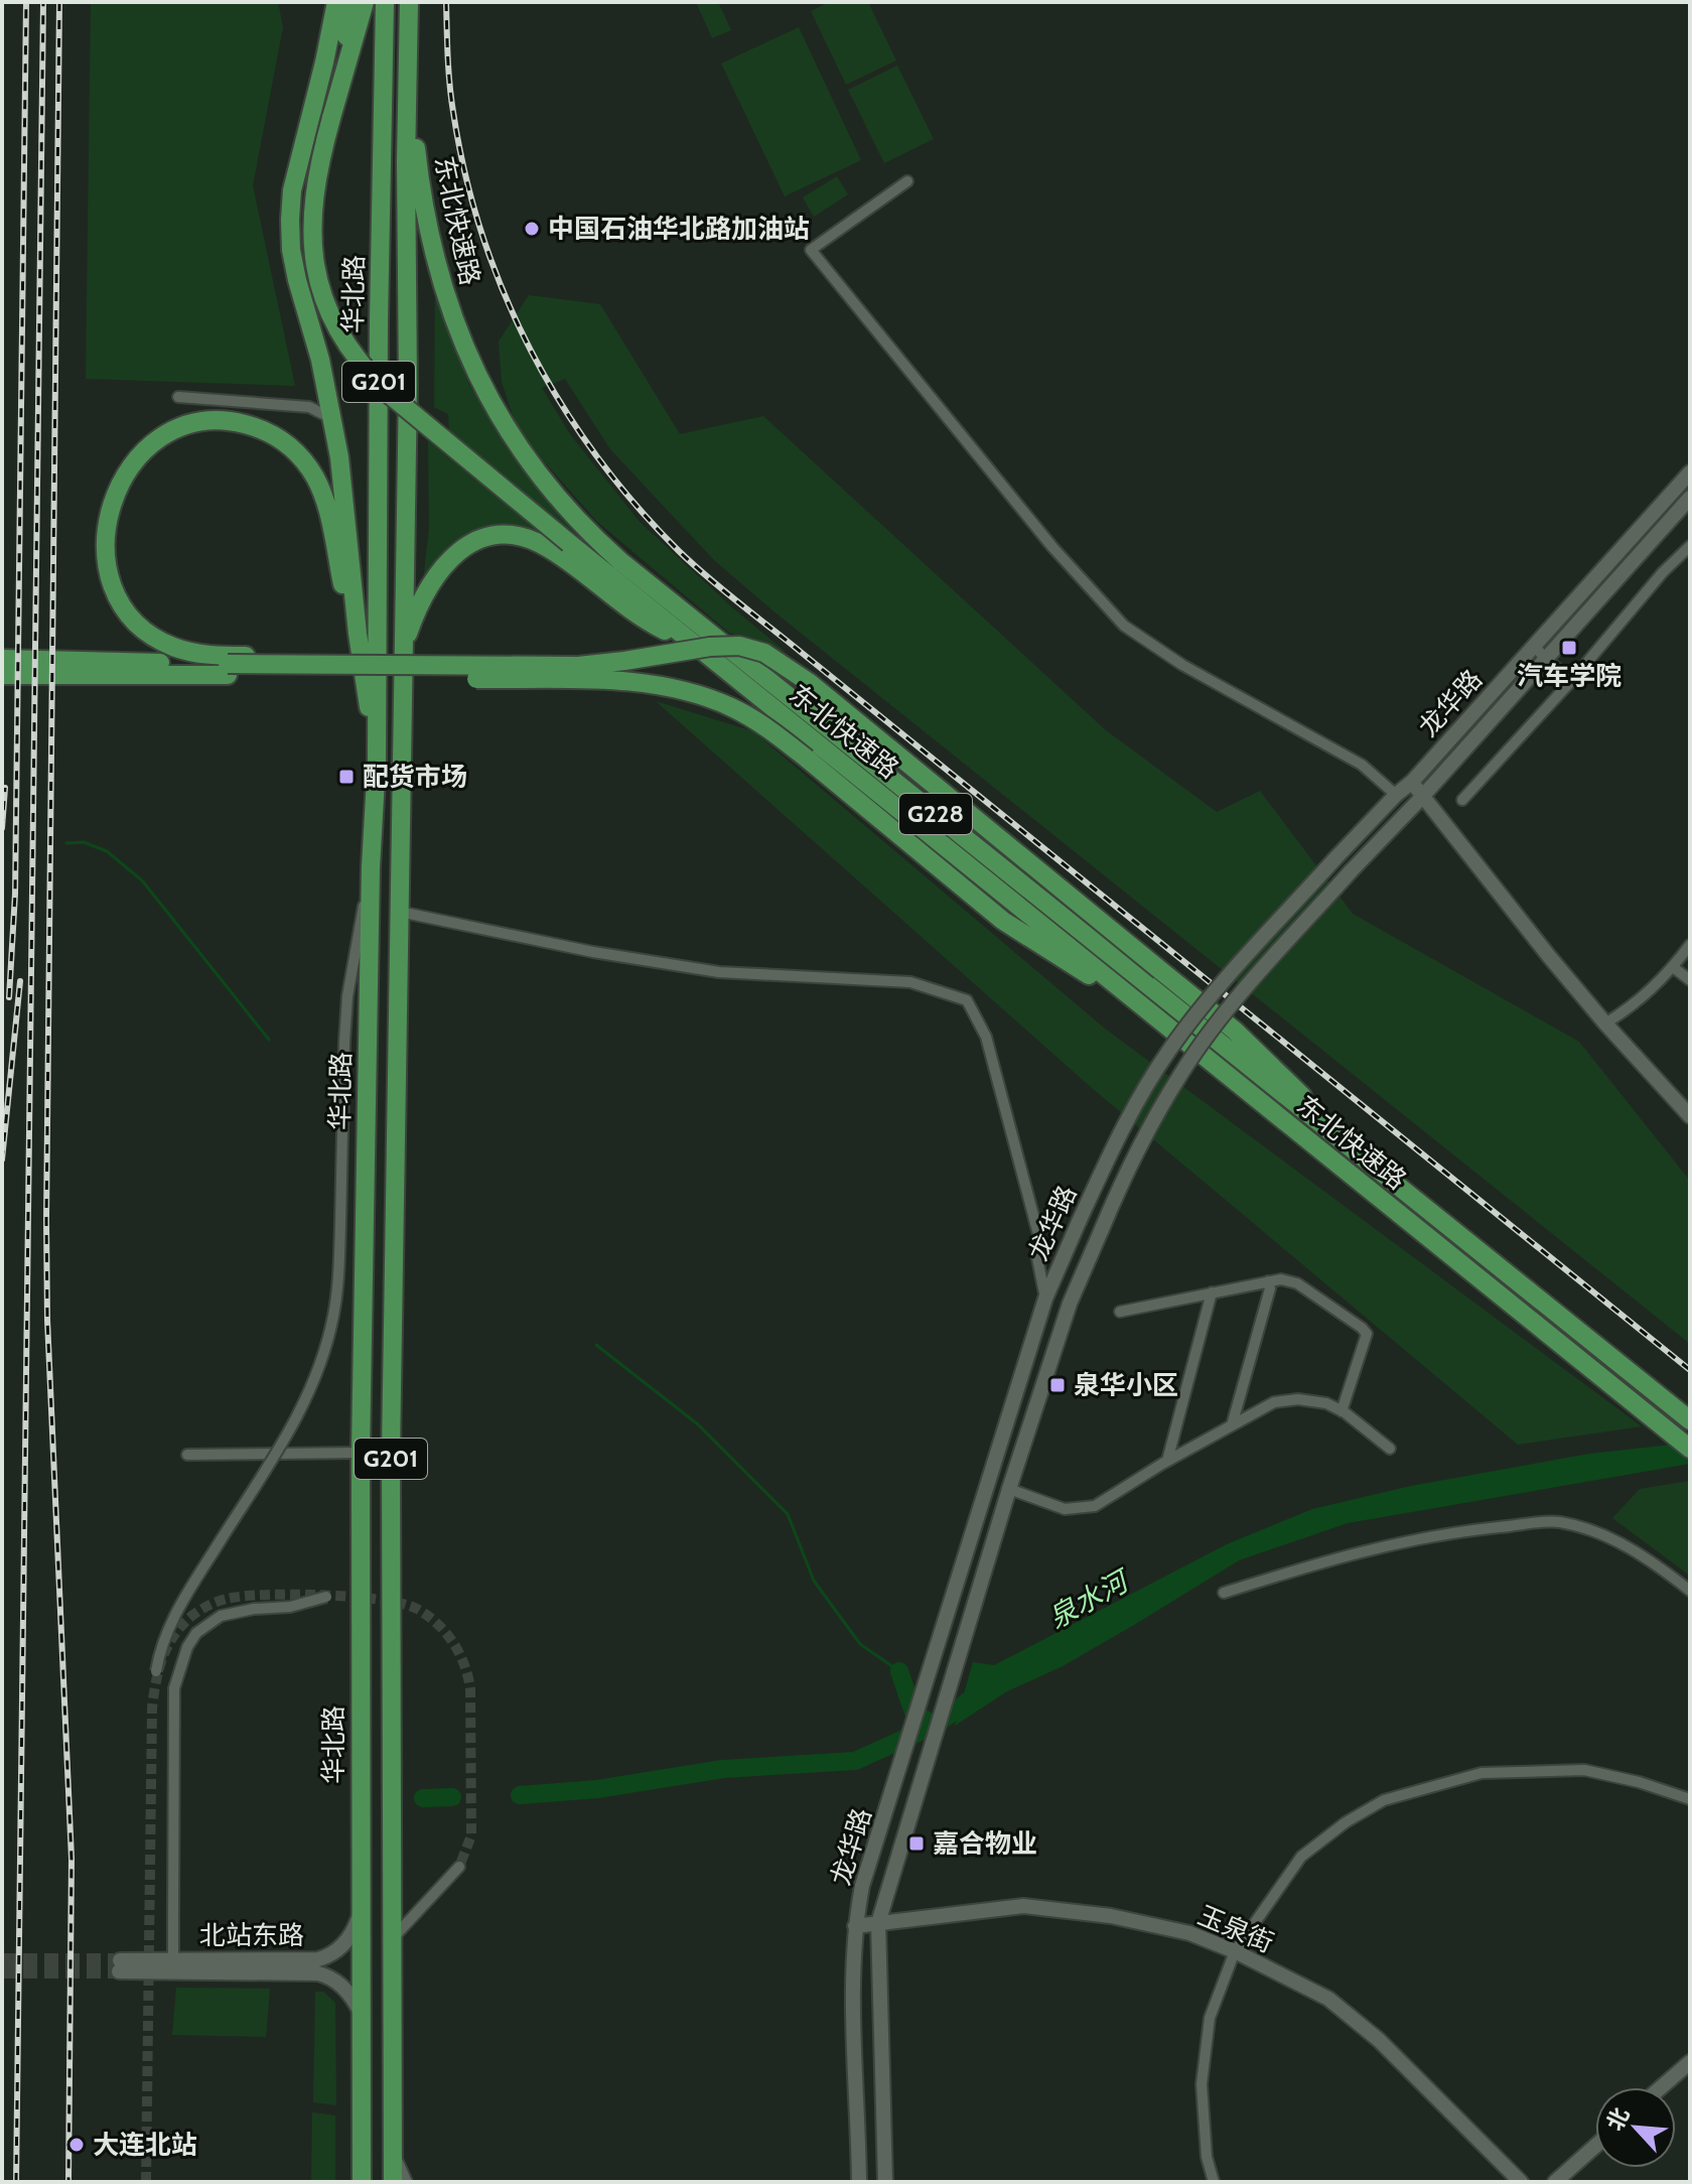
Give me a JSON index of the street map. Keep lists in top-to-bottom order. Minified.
{"streets":{"highway":["东北快速路","华北路","G201","G228"],"street":["龙华路","玉泉街","北站东路"]},"crossings":[["东北快速路","华北路"],["东北快速路","G228"],["华北路","北站东路"],["龙华路","玉泉街"]],"water":["泉水河"],"places":{"other":["中国石油华北路加油站","大连北站"],"transit":["汽车学院","配货市场","泉华小区","嘉合物业"]},"north":"top left"}
